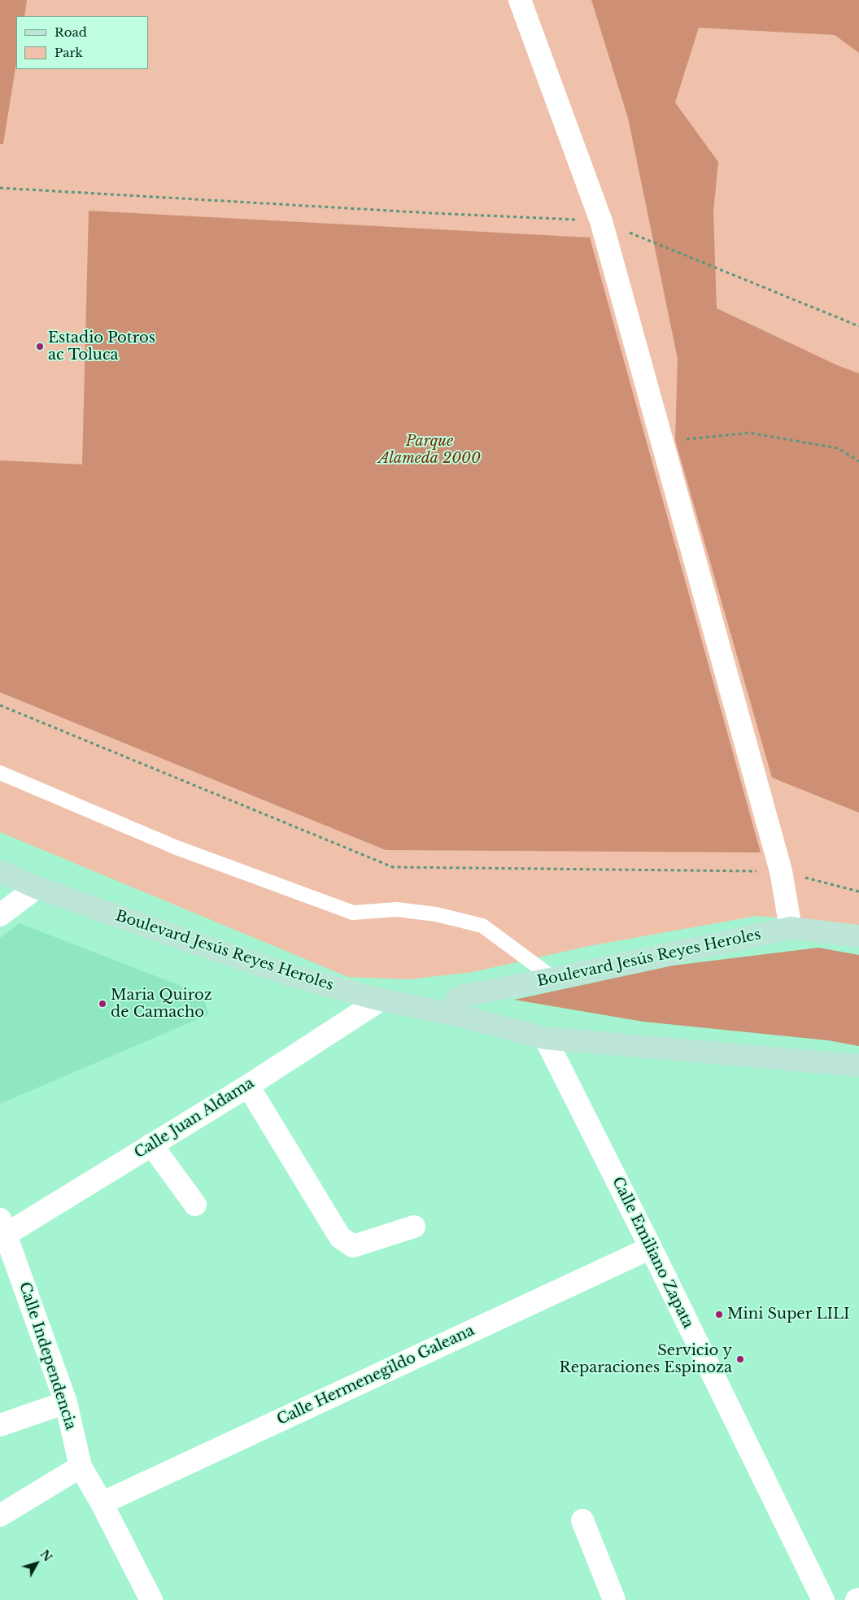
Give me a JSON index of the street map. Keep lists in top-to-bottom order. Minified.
{"streets":{"main road":["Boulevard Jesús Reyes Heroles"],"street":["Calle Juan Aldama","Calle Emiliano Zapata","Calle Independencia","Calle Hermenegildo Galeana"]},"crossings":[["Boulevard Jesús Reyes Heroles","Calle Juan Aldama"],["Boulevard Jesús Reyes Heroles","Calle Emiliano Zapata"],["Calle Juan Aldama","Calle Independencia"],["Calle Emiliano Zapata","Calle Hermenegildo Galeana"],["Calle Independencia","Calle Hermenegildo Galeana"]],"parks":["Parque Alameda 2000"],"places":["Estadio Potros ac Toluca","Maria Quiroz de Camacho","Mini Super LILI","Servicio y Reparaciones Espinoza"],"legend":["Road","Park"],"north":"top right"}
